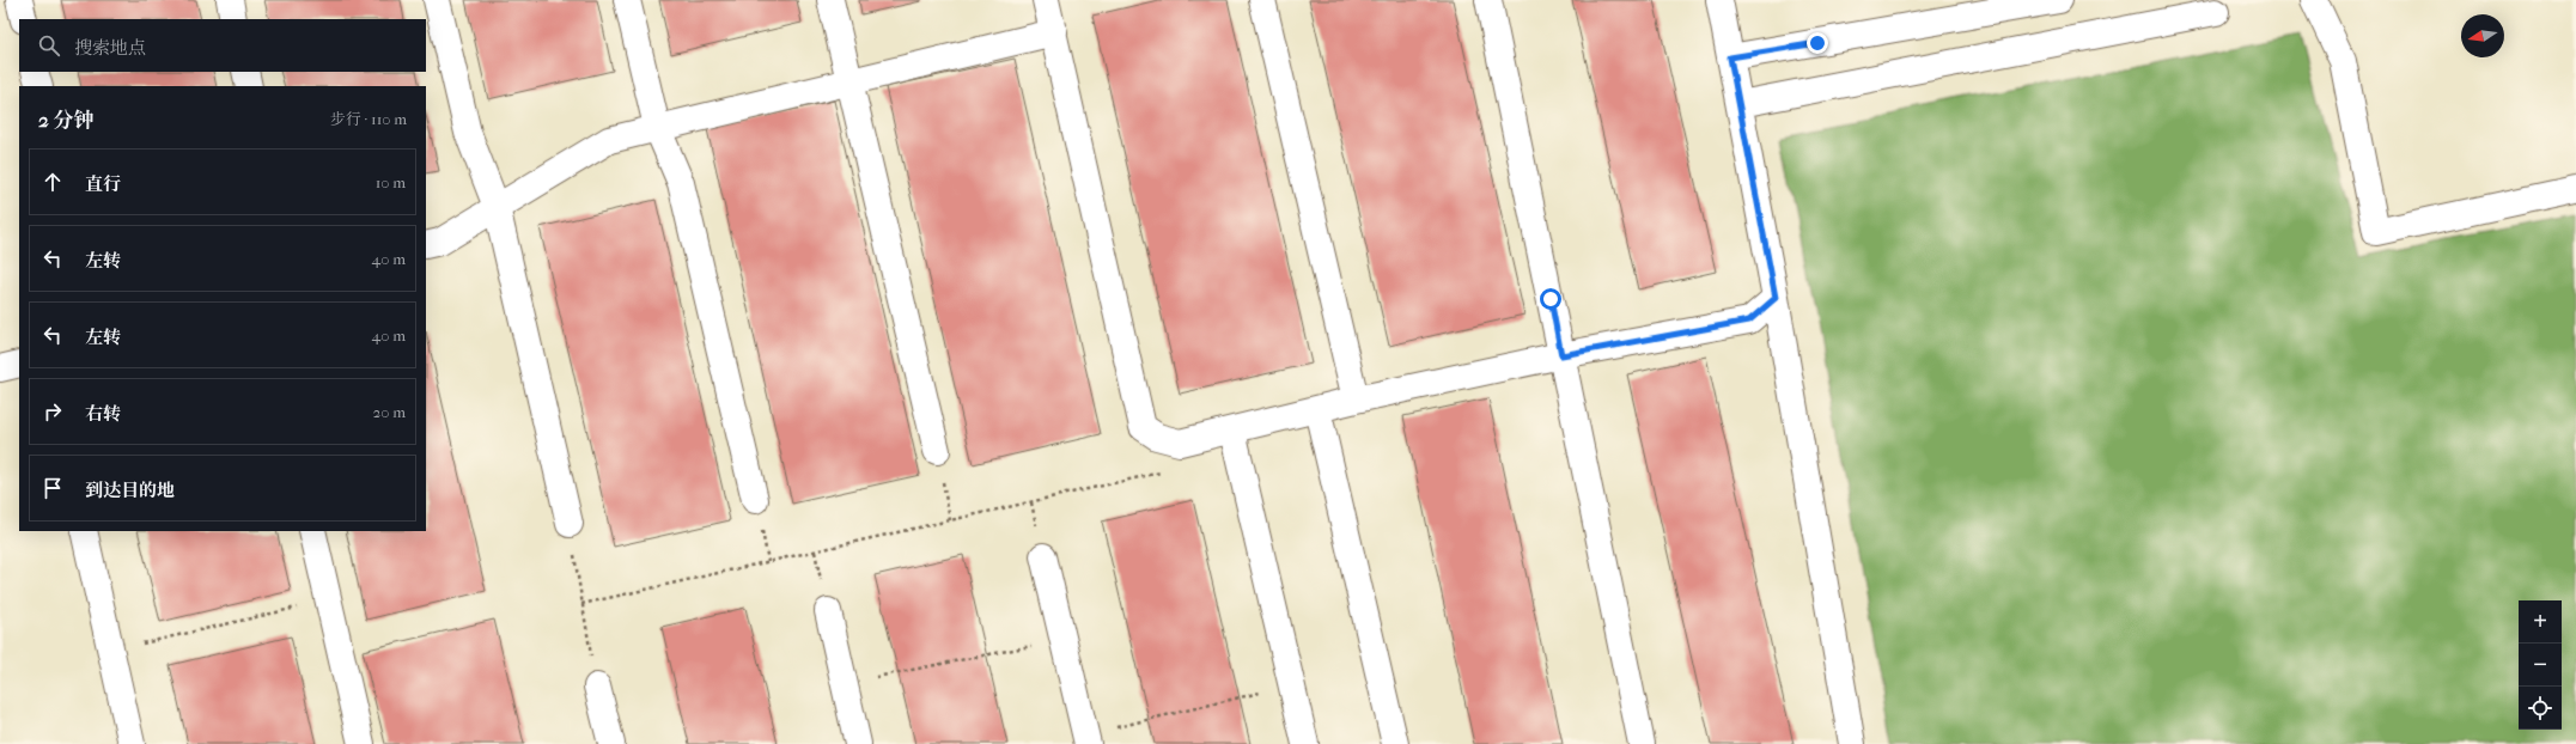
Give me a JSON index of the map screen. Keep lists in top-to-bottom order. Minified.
{"north":"left","page":{"search":"搜索地点","heading":["2 分钟","步行 · 110 m"],"list":[["直行","10 m"],["左转","40 m"],["左转","40 m"],["右转","20 m"],"到达目的地"],"map_buttons":["+","−"]}}
